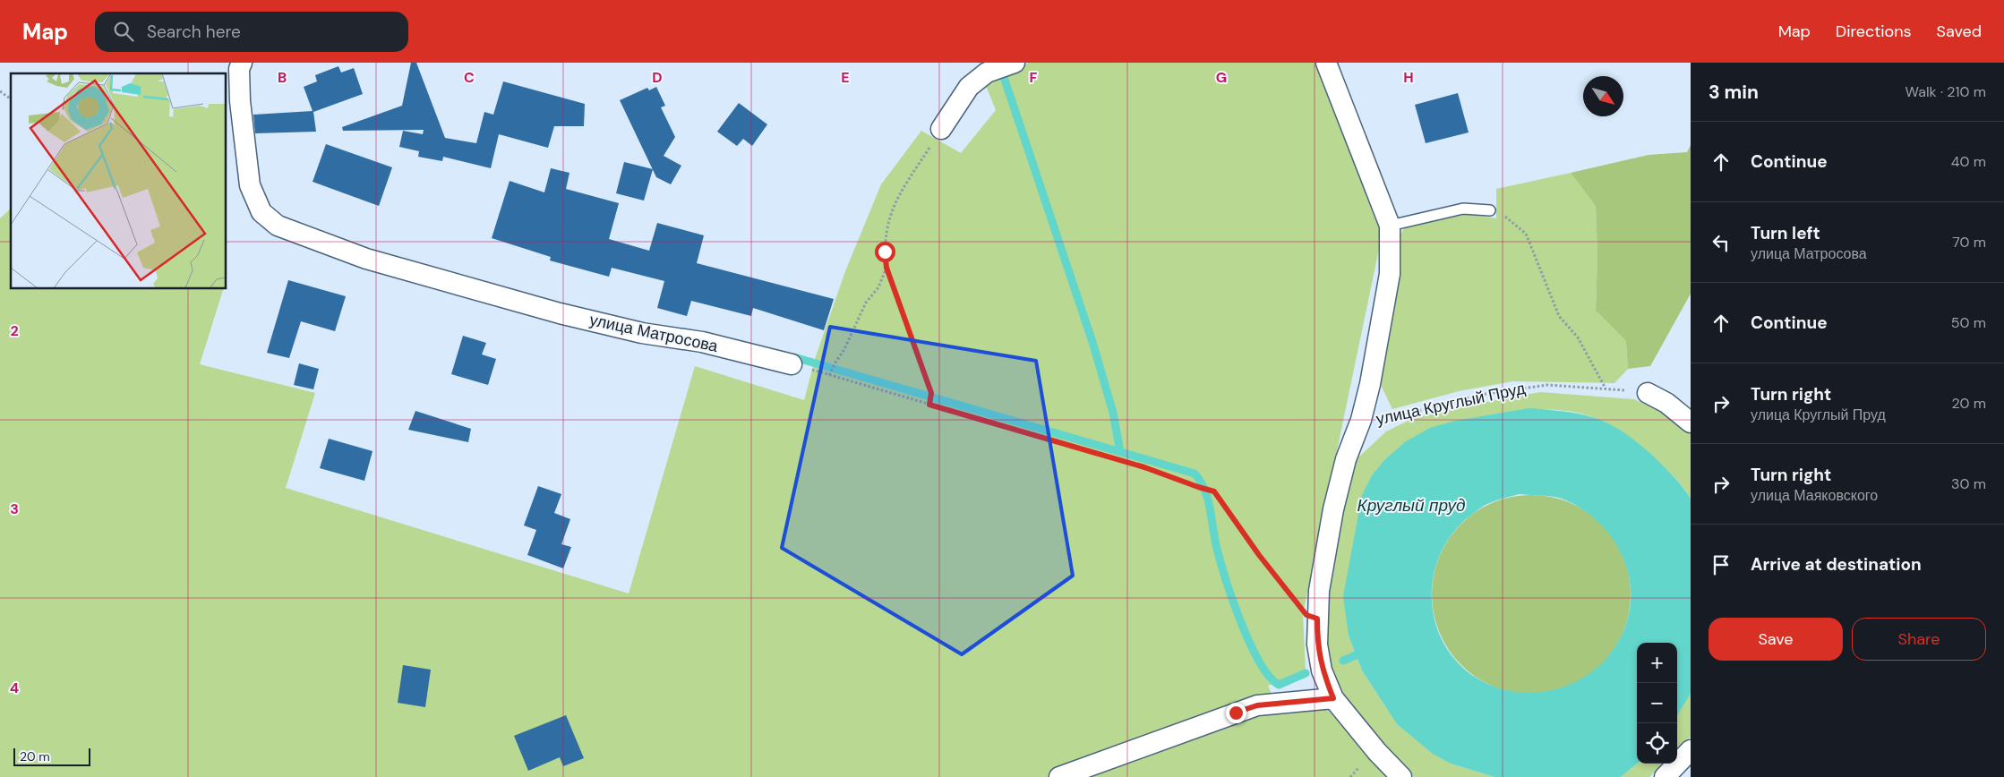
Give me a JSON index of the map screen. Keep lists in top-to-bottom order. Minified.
{"streets":{"street":["улица Матросова","улица Круглый Пруд"]},"water":["Круглый пруд"],"scale_bar":"20 m","north":"bottom right","page":{"header":"Map","search":"Search here","nav":["Map","Directions","Saved"],"heading":["3 min","Walk · 210 m"],"list":[["Continue","40 m"],["Turn left","улица Матросова","70 m"],["Continue","50 m"],["Turn right","улица Круглый Пруд","20 m"],["Turn right","улица Маяковского","30 m"],"Arrive at destination"],"buttons":["Save","Share"],"map_buttons":["+","−"],"scale":"20 m"},"grid":{"columns":["B","C","D","E","F","G","H"],"rows":["2","3","4"]}}
